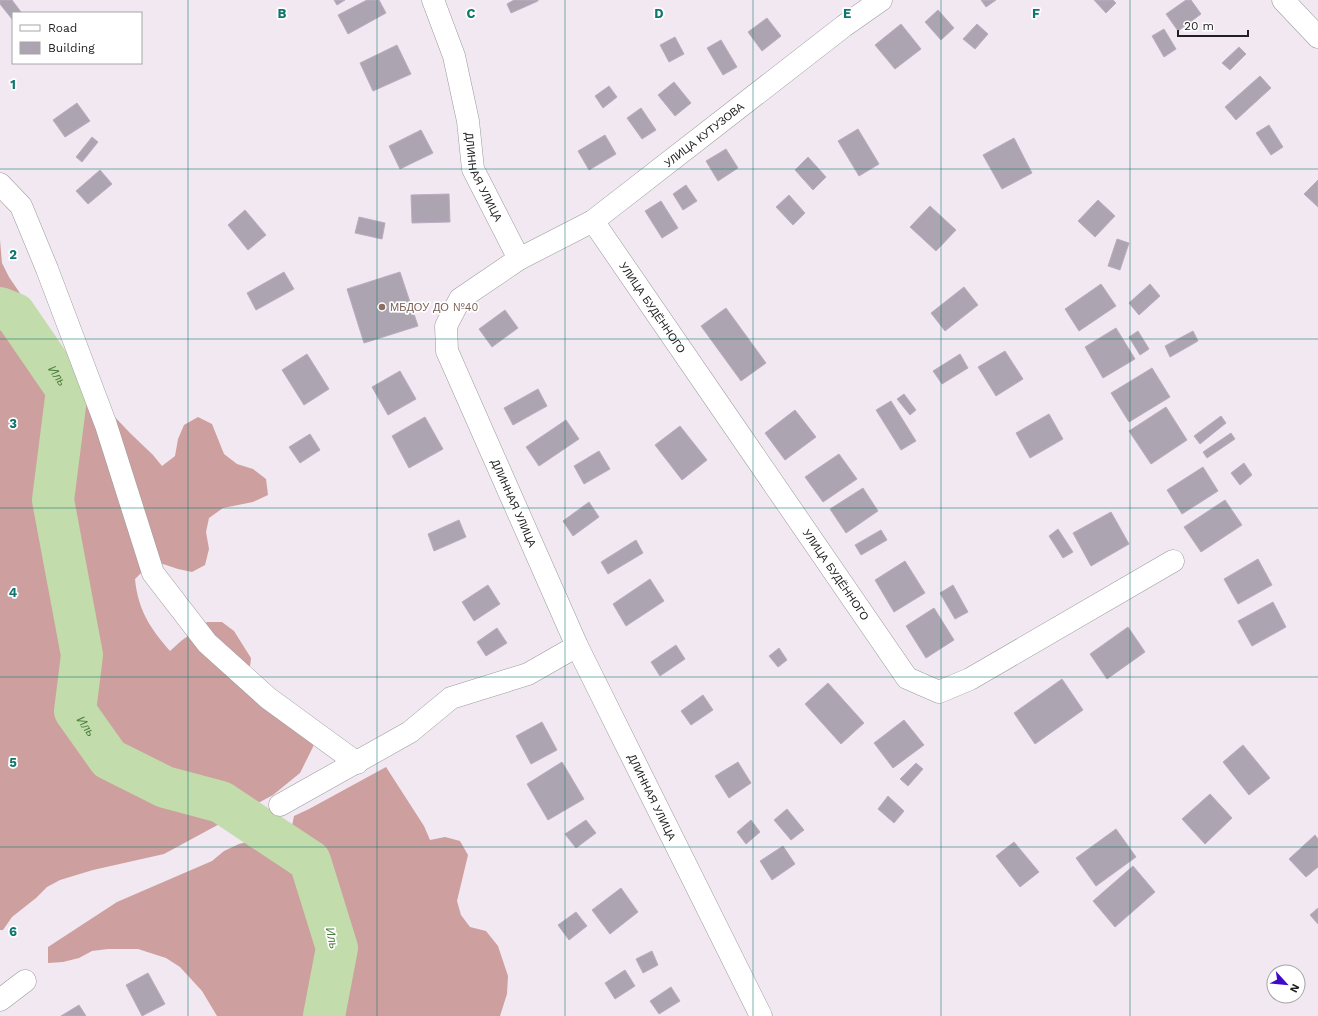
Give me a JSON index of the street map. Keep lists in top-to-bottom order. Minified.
{"streets":{"street":["УЛИЦА КУТУЗОВА","ДЛИННАЯ УЛИЦА","УЛИЦА БУДЁННОГО"]},"crossings":[["УЛИЦА КУТУЗОВА","ДЛИННАЯ УЛИЦА"],["УЛИЦА КУТУЗОВА","УЛИЦА БУДЁННОГО"]],"water":["Иль"],"places":["МБДОУ ДО №40"],"legend":["Road","Building"],"scale_bar":"20 m","north":"bottom right","grid":{"columns":["B","C","D","E","F"],"rows":["1","2","3","4","5","6"]}}
